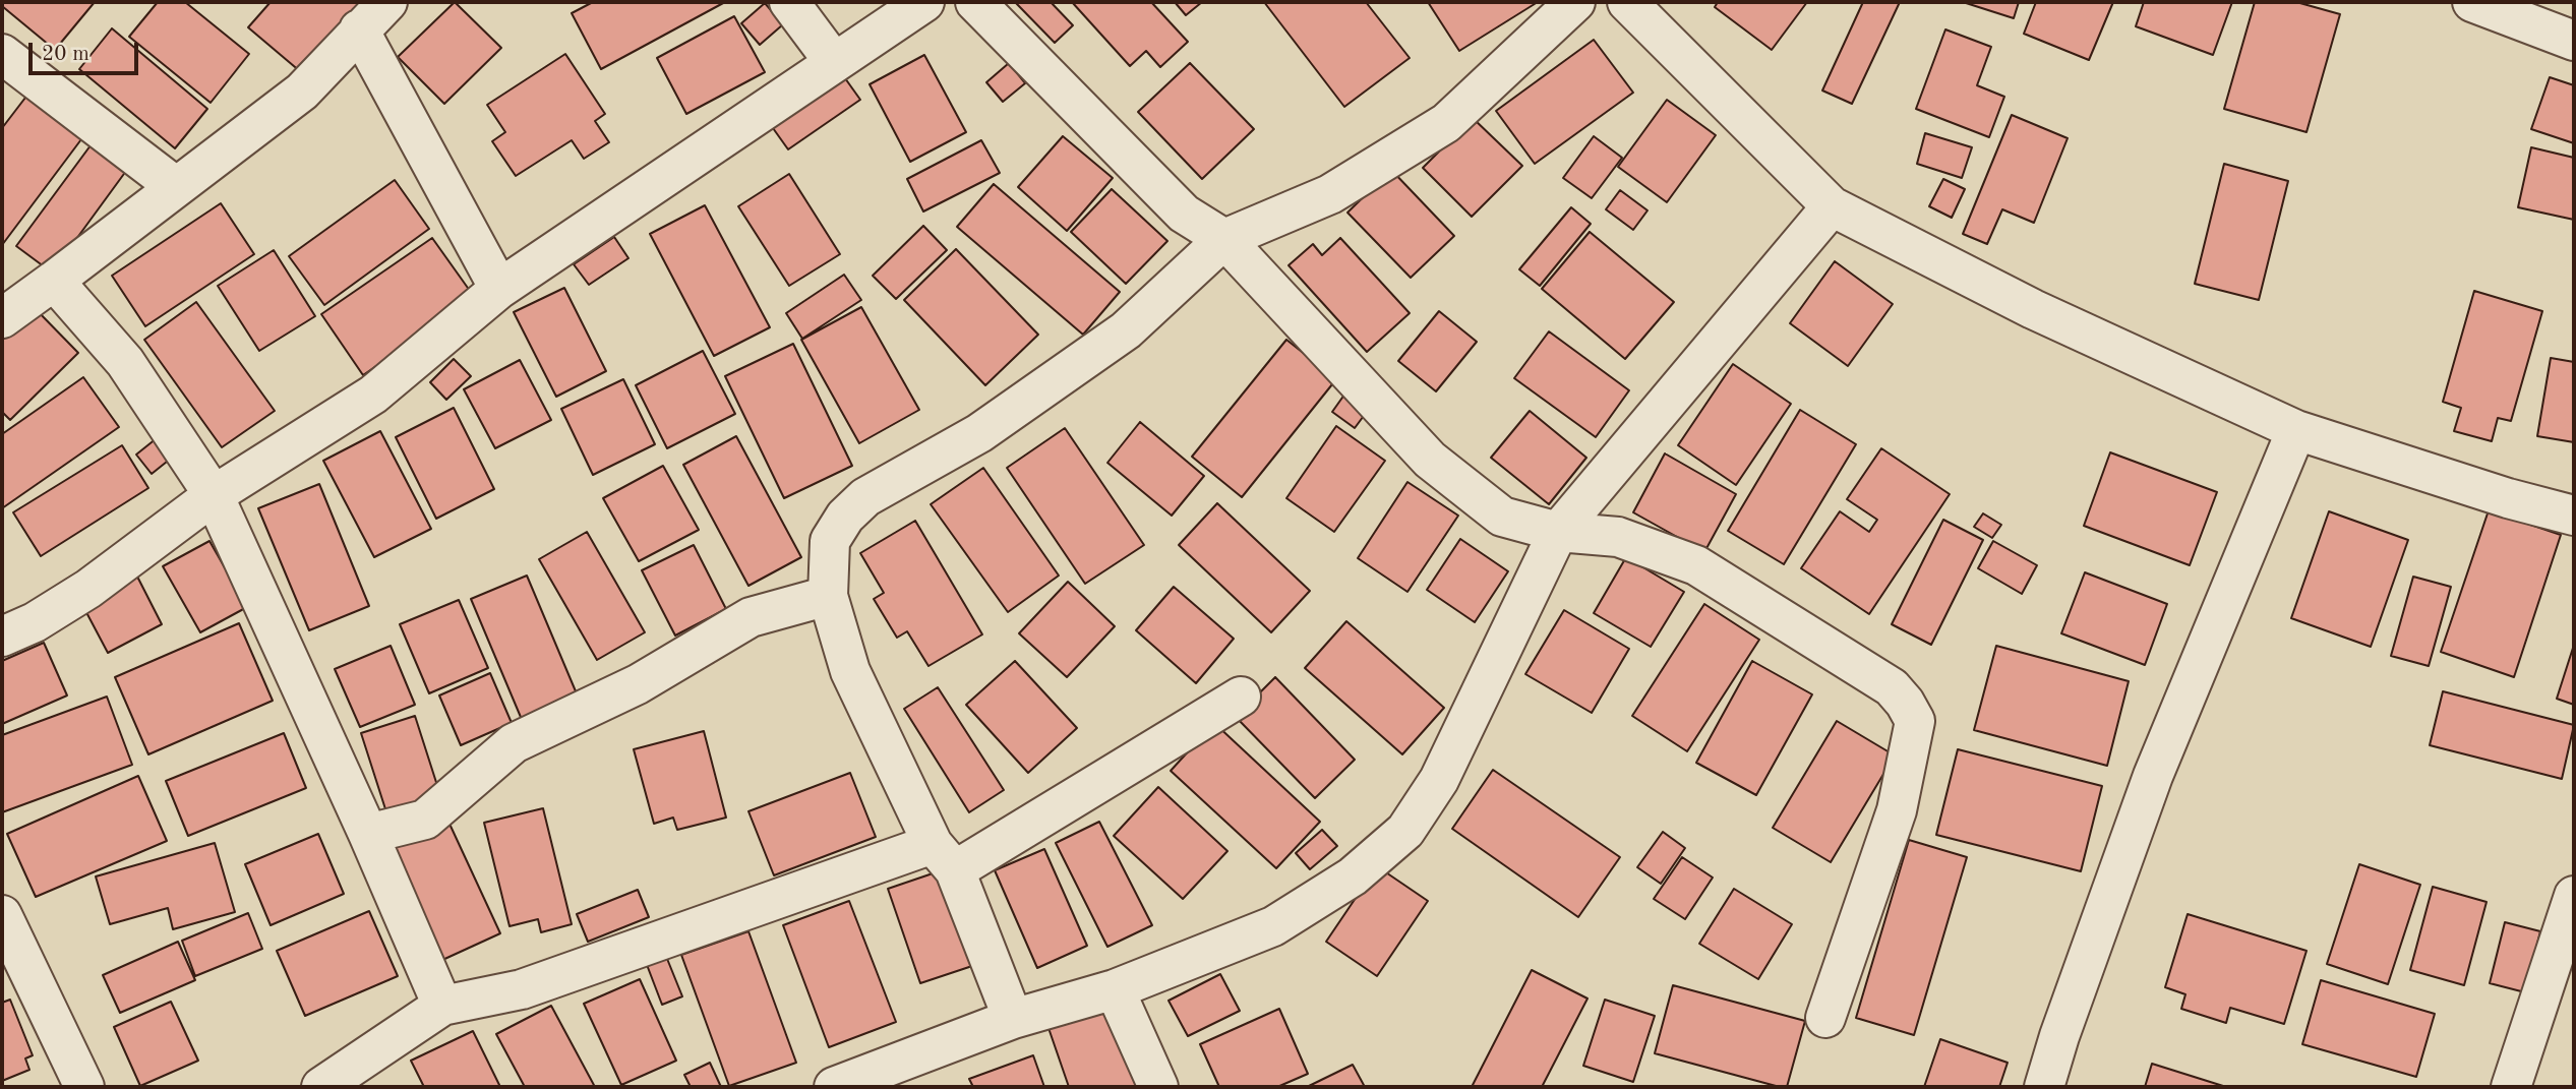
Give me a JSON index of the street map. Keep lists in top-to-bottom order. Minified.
{"scale_bar":"20 m"}
